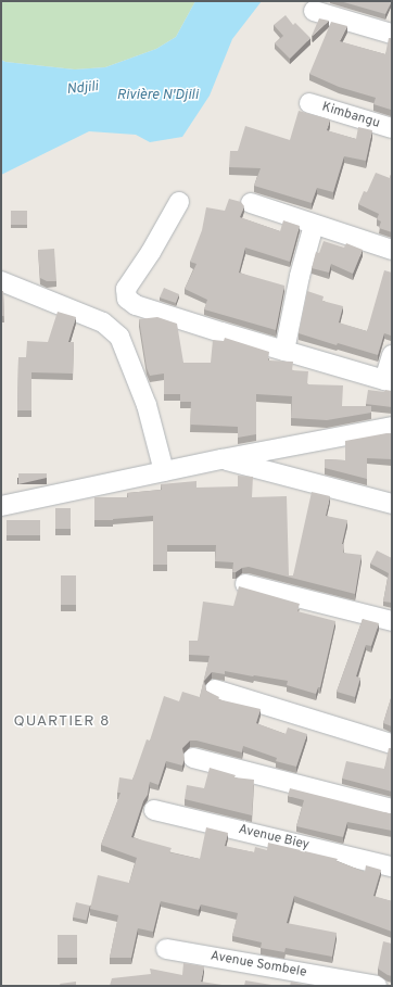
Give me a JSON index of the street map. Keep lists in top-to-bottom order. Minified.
{"streets":{"street":["Kimbangu","Avenue Biey","Avenue Sombele"]},"districts":["QUARTIER 8"],"water":["Ndjili","Rivière N'Djili"]}
